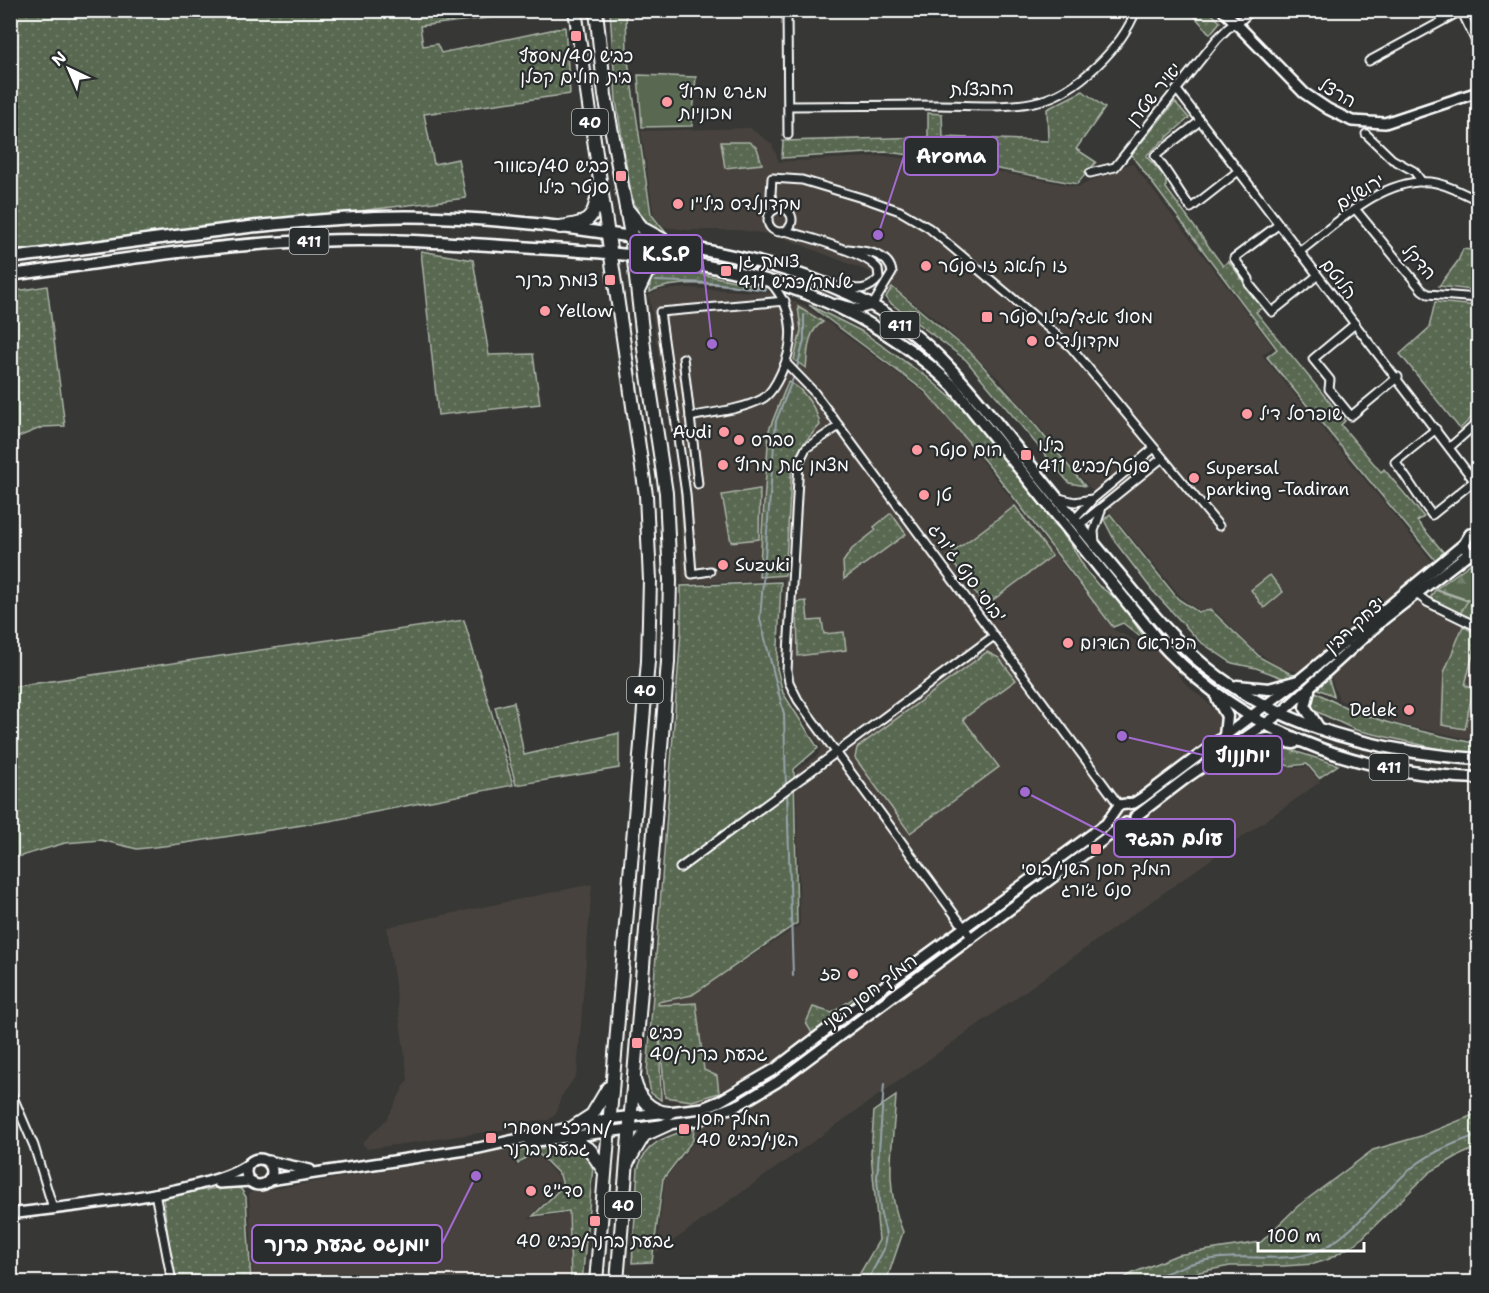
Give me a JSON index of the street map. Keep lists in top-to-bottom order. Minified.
{"streets":{"highway":["40"],"main road":["411"],"street":["החבצלת","הרצל","יאיר שטרן","ירושלים","הדקל","הלוטם","בוסי סנט ג'ורג'","יצחק רבין","המלך חסן השני"]},"crossings":[["הרצל","יאיר שטרן"],["יאיר שטרן","הלוטם"],["40","411"],["40","המלך חסן השני"],["ירושלים","הדקל"],["ירושלים","הלוטם"],["411","יצחק רבין"],["בוסי סנט ג'ורג'","המלך חסן השני"]],"places":{"transit":["כביש 40/מסעף בית חולים קפלן","כביש 40/פאוור סנטר בילו","צומת גן שלמה/כביש 411","צומת ברנר","מסוף אגד/בילו סנטר","בילו סנטר/כביש 411","המלך חסן השני/בוסי סנט ג׳ורג","כביש 40/גבעת ברנר","המלך חסן השני/כביש 40","מרכז מסחרי/ גבעת ברנר","גבעת ברנר/כביש 40"],"other":["מגרש מרוץ מכוניות","מקדונלדס ביל\"ו","Aroma","זו קלאב זו סנטר","Yellow","מקדונלד'ס","K.S.P","שופרסל דיל","Audi","סברס","הום סנטר","מצמן את מרוץ","Supersal parking -Tadiran","טן","Suzuki","הפיראט האדום","Delek","יוחננוף","עולם הבגד","פז","יומנגס גבעת ברנר","סד\"ש"]},"scale_bar":"100 m","north":"top left"}
